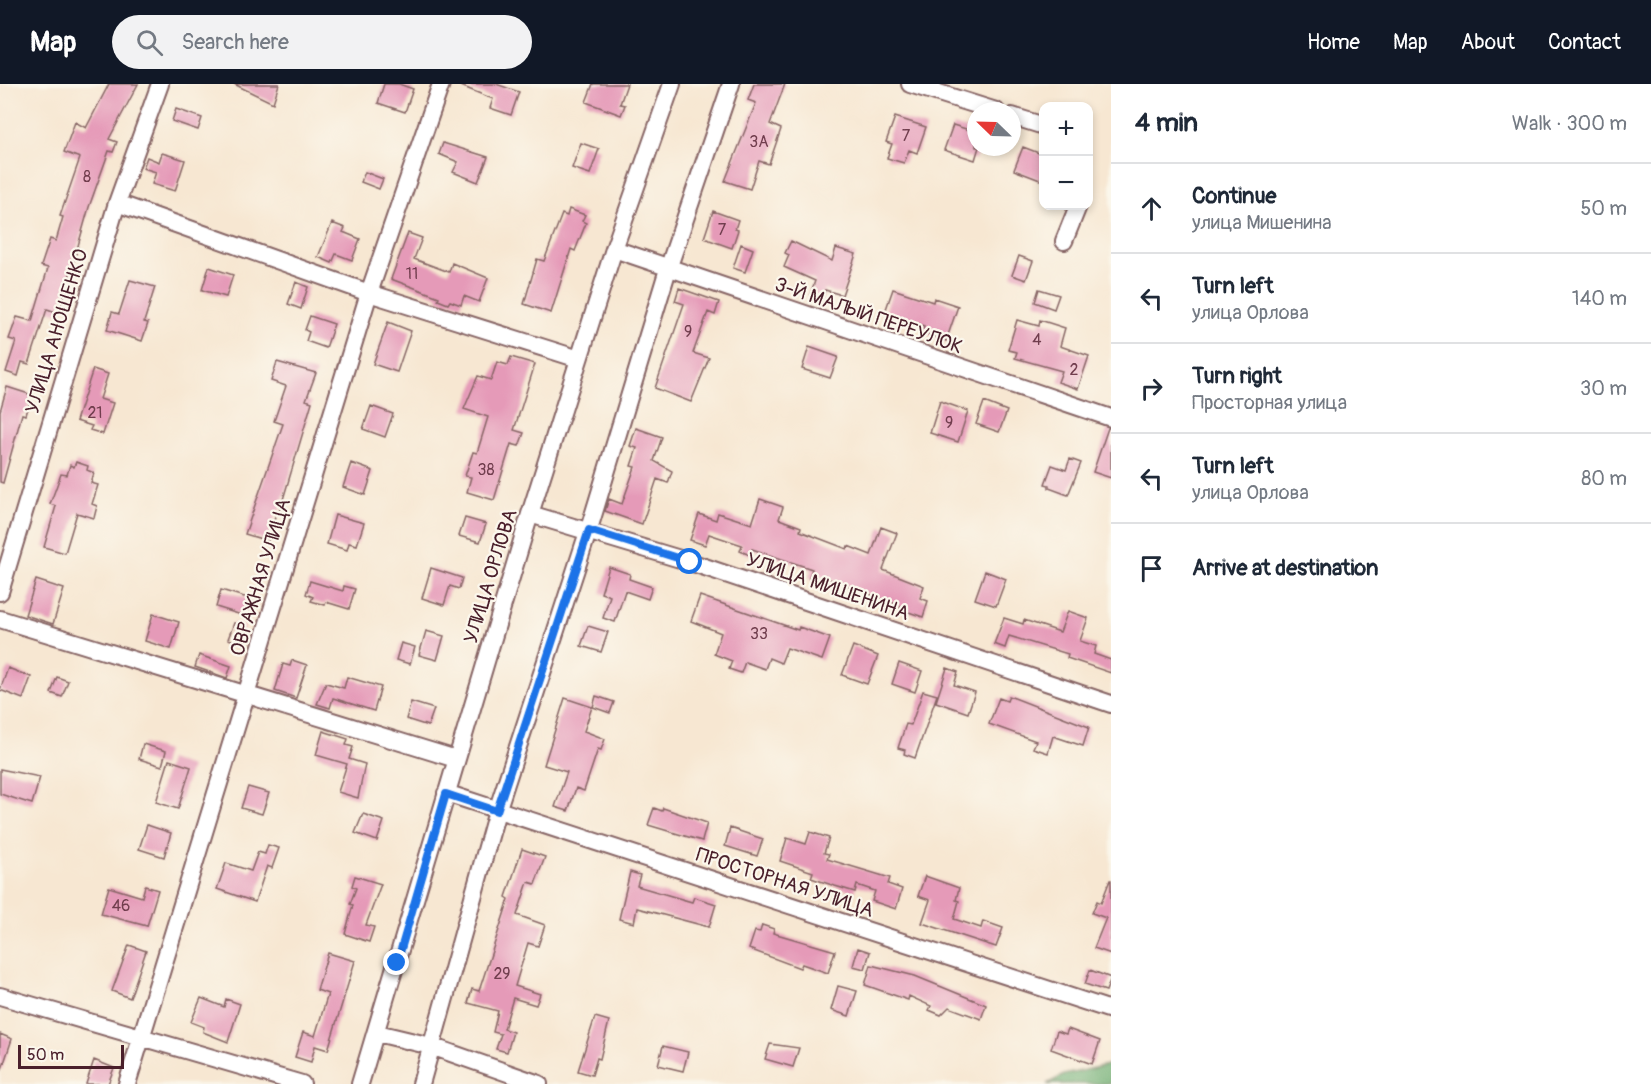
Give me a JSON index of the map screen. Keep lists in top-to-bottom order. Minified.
{"streets":{"street":["3-Й МАЛЫЙ ПЕРЕУЛОК","УЛИЦА АНОЩЕНКО","УЛИЦА ОРЛОВА","ОВРАЖНАЯ УЛИЦА","УЛИЦА МИШЕНИНА","ПРОСТОРНАЯ УЛИЦА"]},"crossings":[["3-Й МАЛЫЙ ПЕРЕУЛОК","УЛИЦА ОРЛОВА"],["УЛИЦА ОРЛОВА","УЛИЦА МИШЕНИНА"],["УЛИЦА ОРЛОВА","ПРОСТОРНАЯ УЛИЦА"]],"house_numbers":["7","3А","8","7","11","9","4","2","21","9","38","33","46","29"],"scale_bar":"50 m","north":"top left","page":{"header":"Map","search":"Search here","nav":["Home","Map","About","Contact"],"heading":["4 min","Walk · 300 m"],"map_buttons":["+","−"],"list":[["Continue","улица Мишенина","50 m"],["Turn left","улица Орлова","140 m"],["Turn right","Просторная улица","30 m"],["Turn left","улица Орлова","80 m"],"Arrive at destination"],"scale":"50 m"}}
